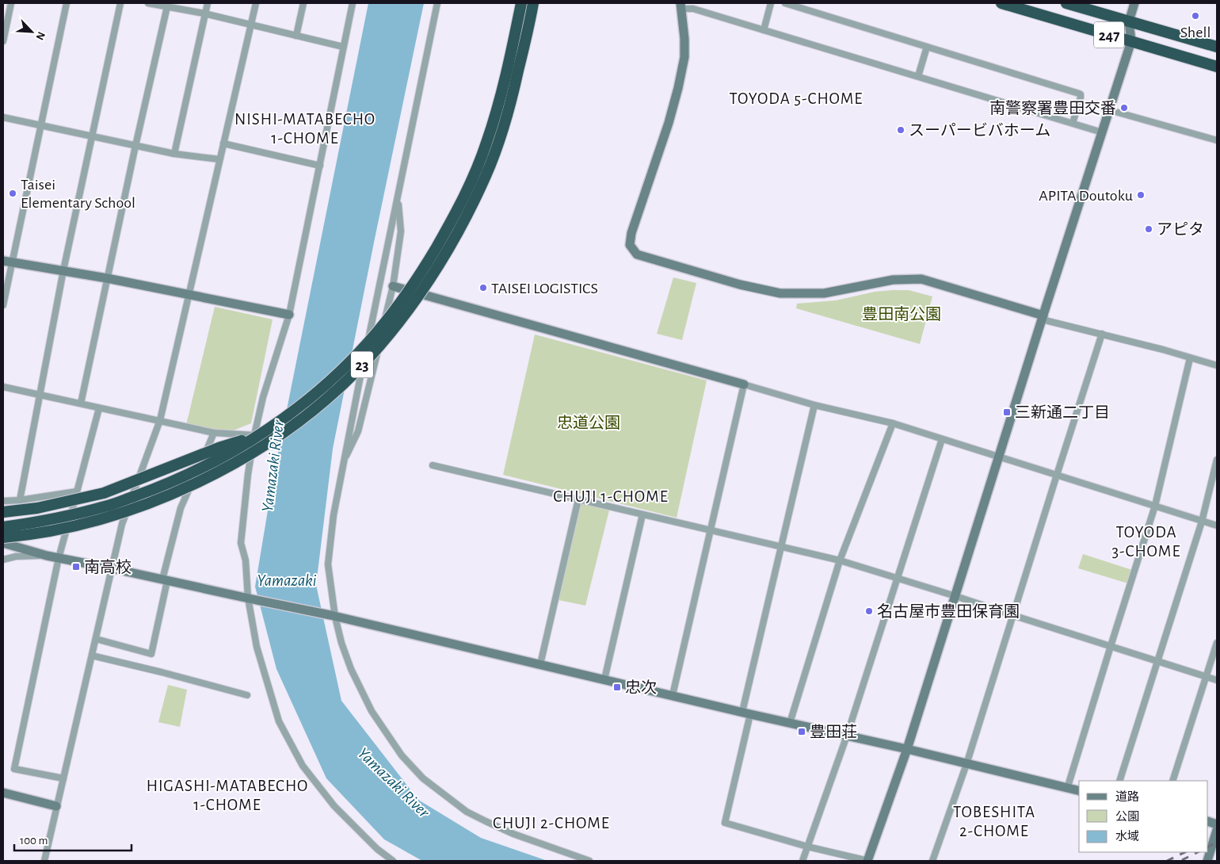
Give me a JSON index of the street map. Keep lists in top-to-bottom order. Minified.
{"streets":{"highway":["247","23"]},"districts":["TOYODA 5-CHOME","NISHI-MATABECHO 1-CHOME","CHUJI 1-CHOME","TOYODA 3-CHOME","HIGASHI-MATABECHO 1-CHOME","TOBESHITA 2-CHOME","CHUJI 2-CHOME"],"water":["Yamazaki River","Yamazaki"],"parks":["豊田南公園","忠道公園"],"places":{"other":["Shell","南警察署豊田交番","スーパービバホーム","Taisei Elementary School","APITA Doutoku","アピタ","TAISEI LOGISTICS","名古屋市豊田保育園"],"transit":["三新通二丁目","南高校","忠次","豊田荘"]},"legend":["道路","公園","水域"],"scale_bar":"100 m","north":"bottom right"}
